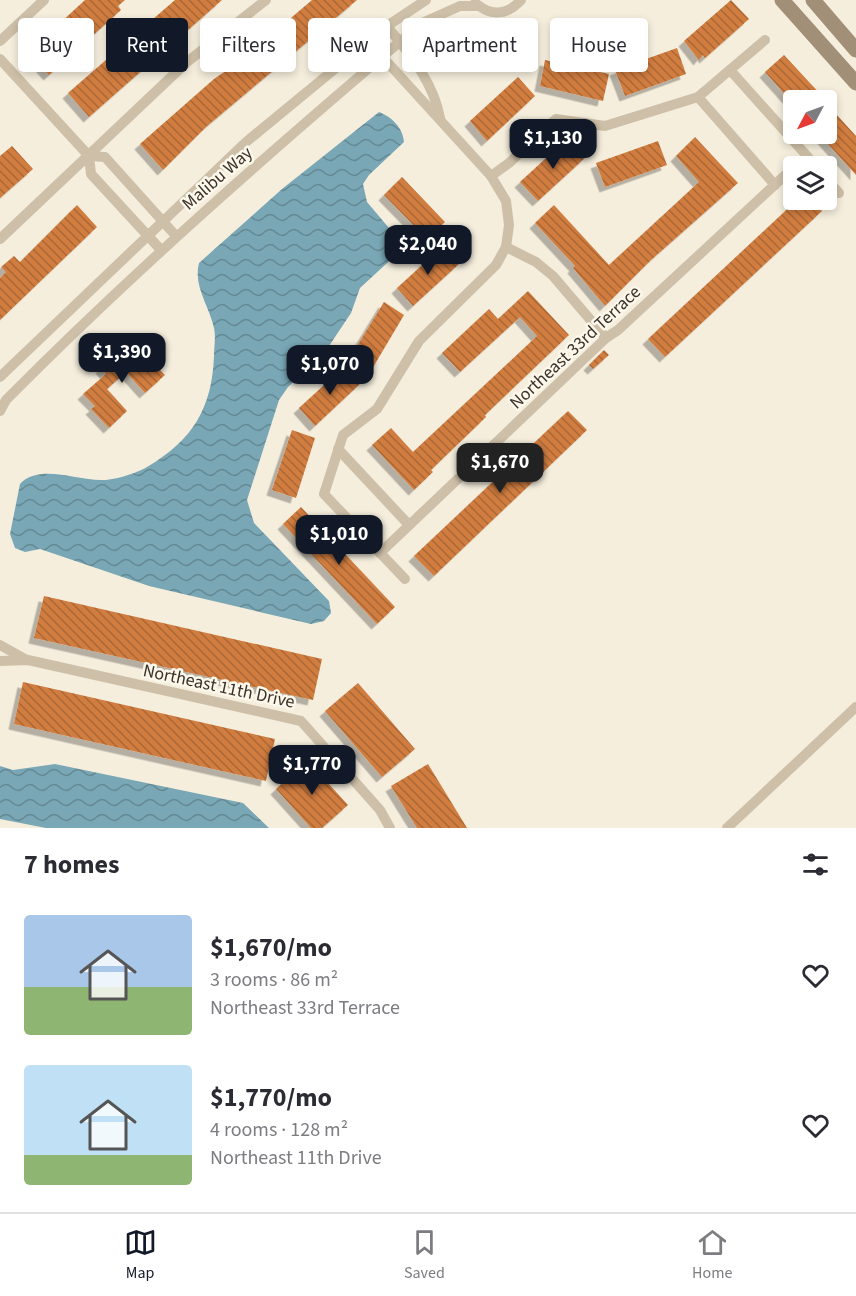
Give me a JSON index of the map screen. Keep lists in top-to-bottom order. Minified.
{"streets":{"street":["Malibu Way","Northeast 33rd Terrace","Northeast 11th Drive"]},"north":"bottom left","page":{"chip":["Buy","Rent","Filters","New","Apartment","House"],"price":["$1,130","$2,040","$1,390","$1,070","$1,670","$1,010","$1,770"],"heading":"7 homes","list":[{"name":"$1,670/mo","note":"3 rooms · 86 m² · Northeast 33rd Terrace"},{"name":"$1,770/mo","note":"4 rooms · 128 m² · Northeast 11th Drive"}],"tabs":["Map","Saved","Home"]}}
